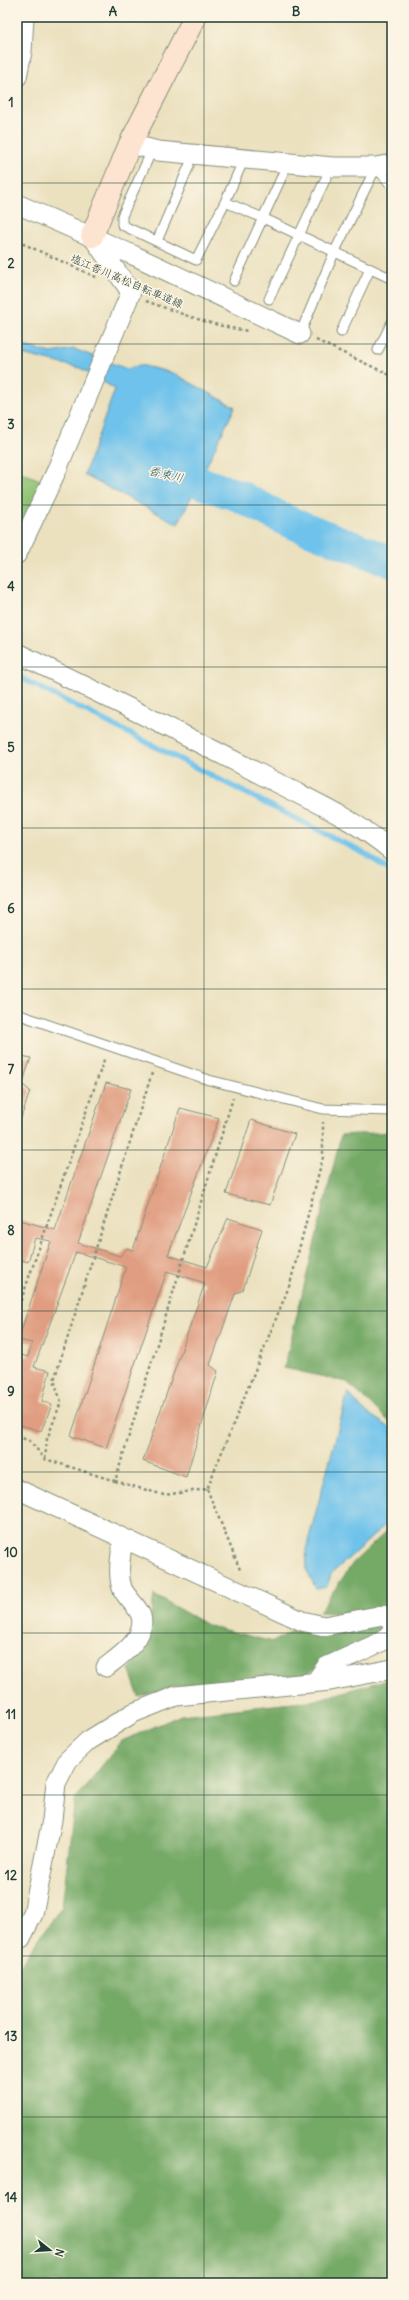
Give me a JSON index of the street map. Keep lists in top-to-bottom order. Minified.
{"streets":{"path":["塩江香川高松自転車道線"]},"water":["香東川"],"north":"right","grid":{"columns":["A","B"],"rows":["1","2","3","4","5","6","7","8","9","10","11","12","13","14"]}}
